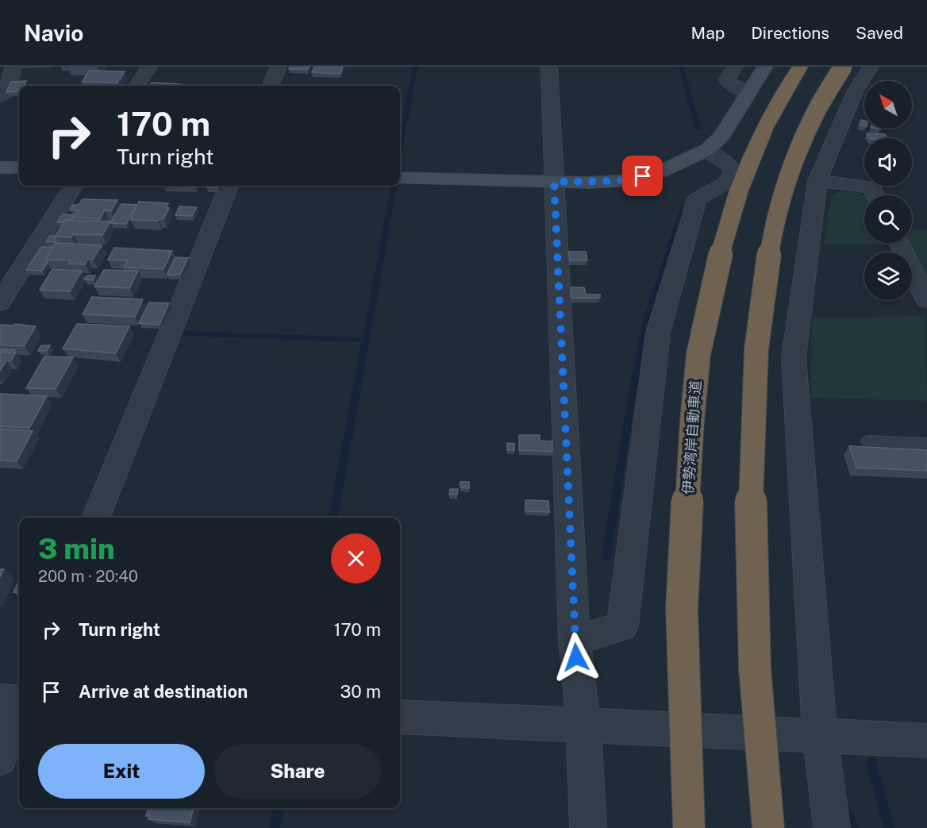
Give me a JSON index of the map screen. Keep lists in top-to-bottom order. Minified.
{"streets":{"highway":["伊勢湾岸自動車道"]},"north":"top left","page":{"header":"Navio","nav":["Map","Directions","Saved"],"turn":["170 m","Turn right"],"heading":["3 min","200 m · 20:40"],"list":[{"name":"Turn right","value":"170 m"},{"name":"Arrive at destination","value":"30 m"}],"buttons":["Exit","Share"]}}
